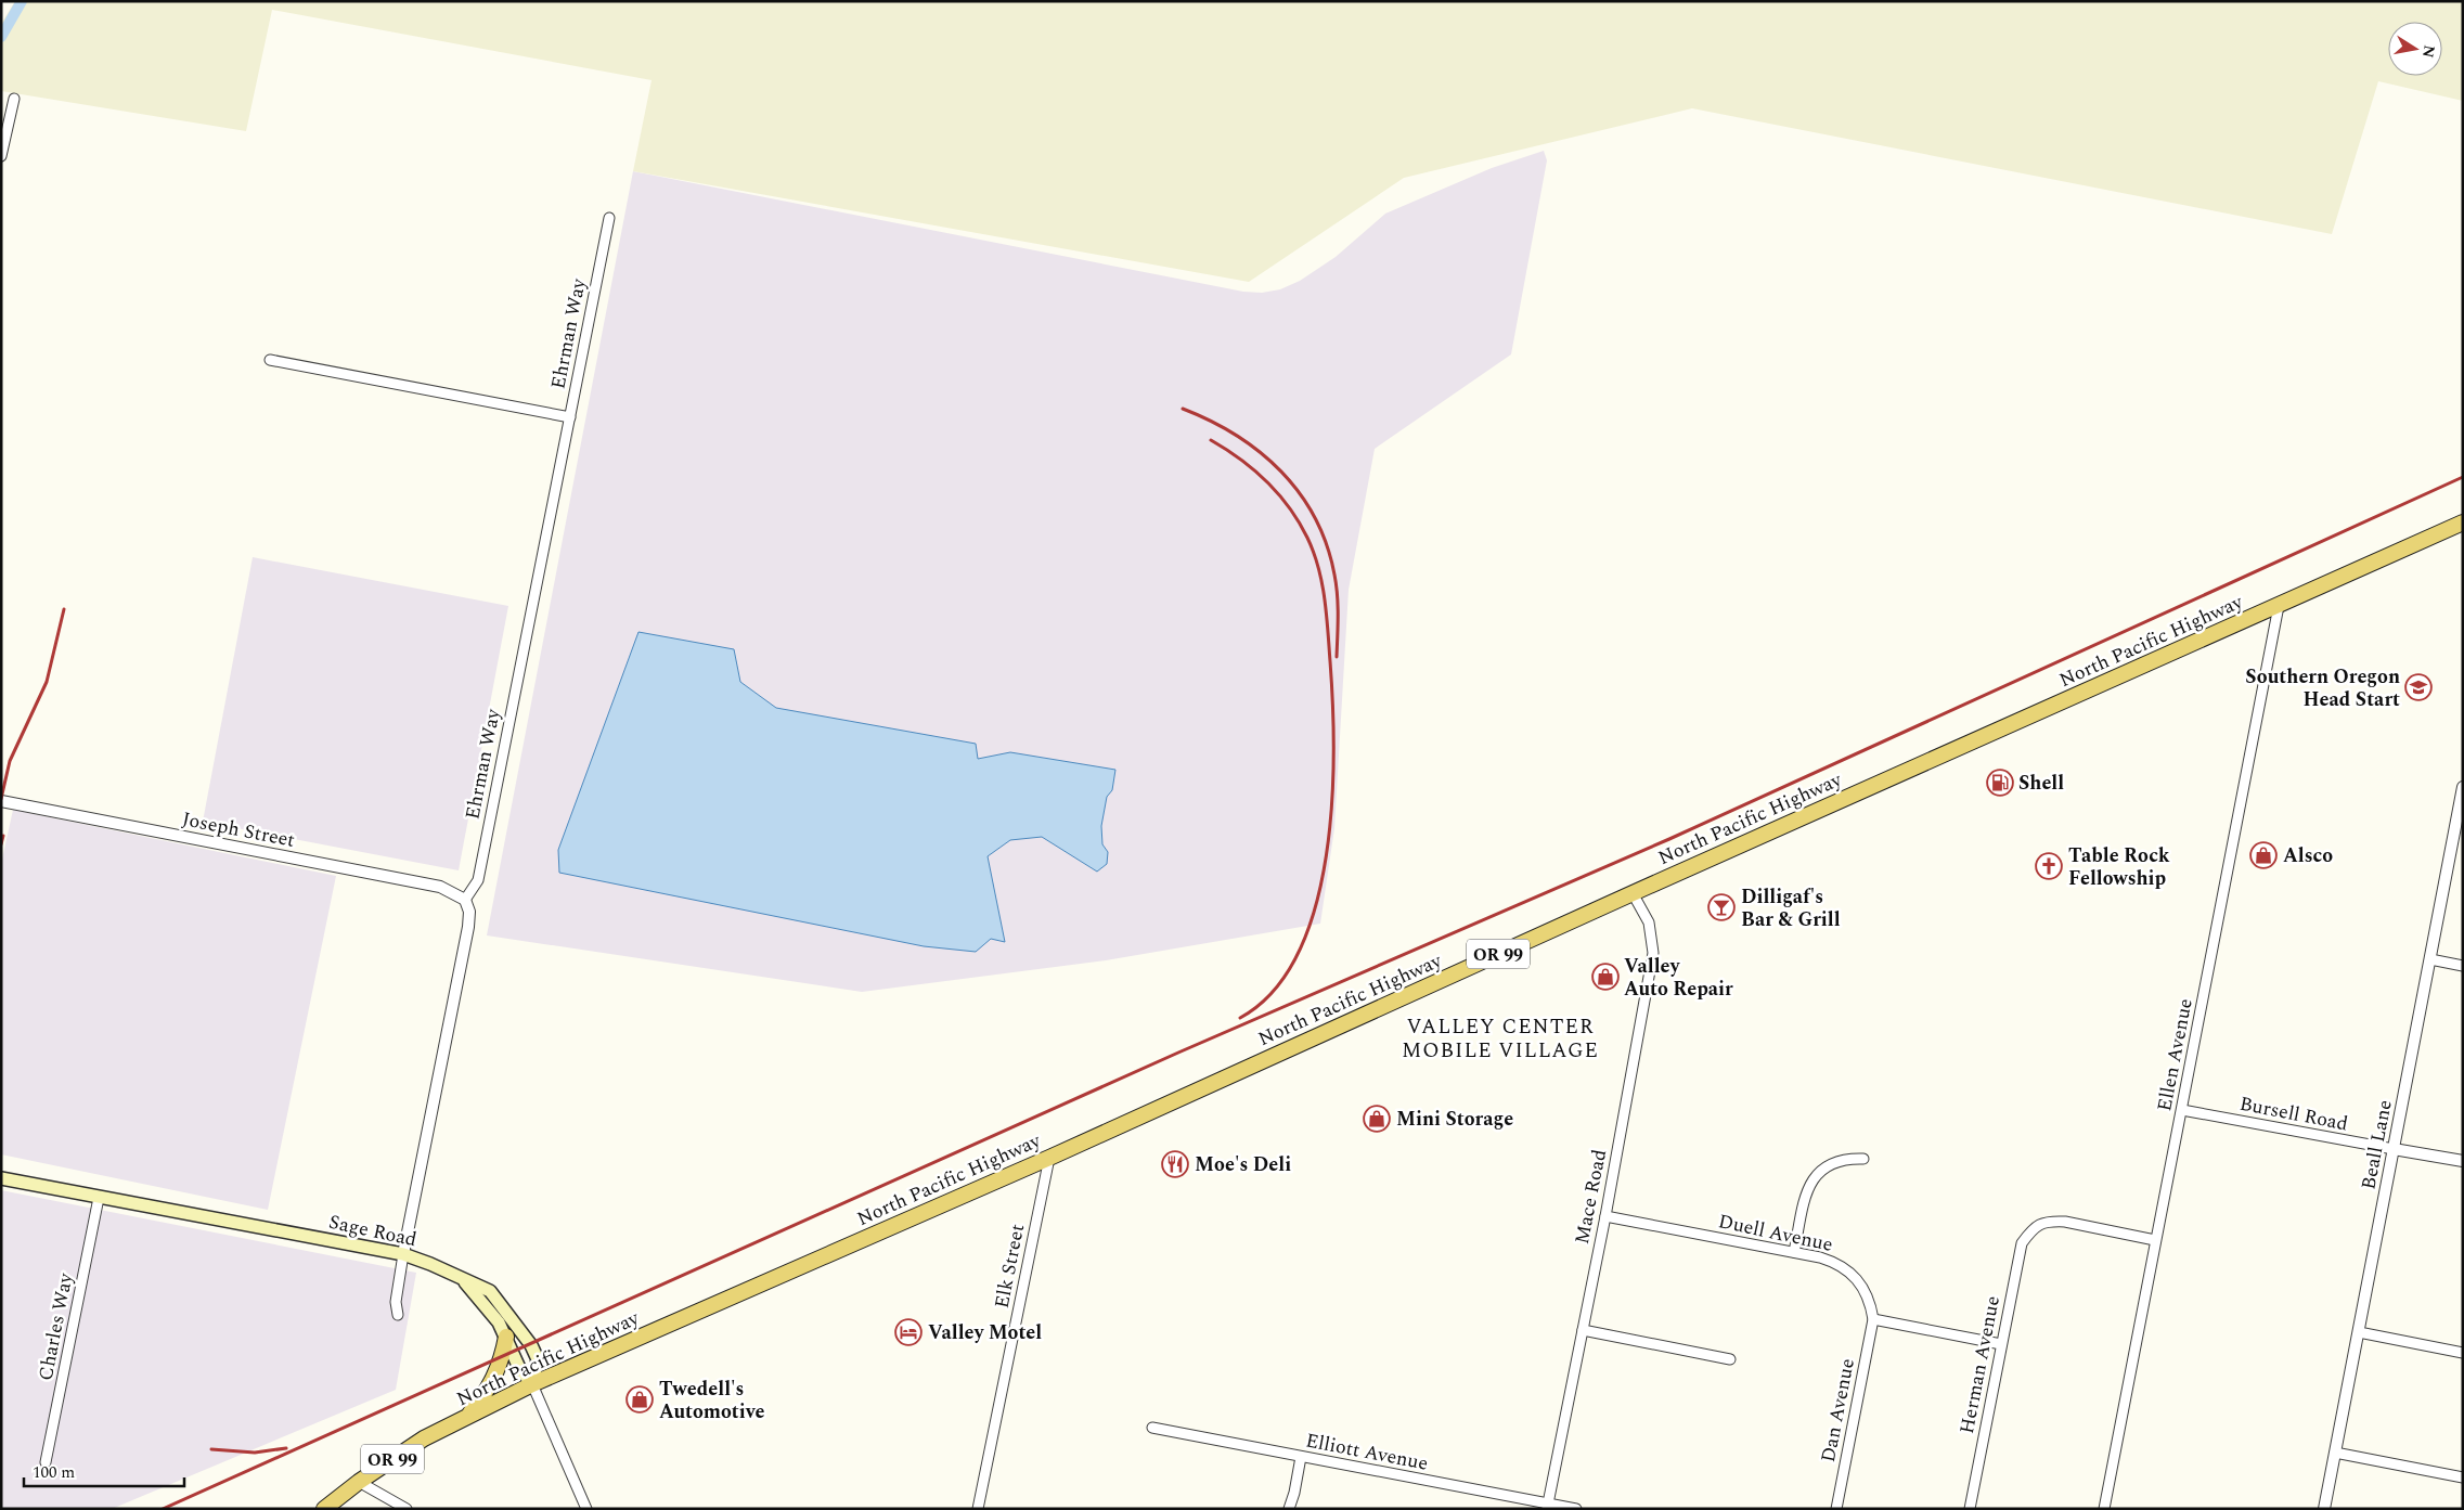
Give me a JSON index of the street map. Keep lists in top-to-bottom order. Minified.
{"streets":{"main road":["North Pacific Highway","OR 99","Sage Road"],"street":["Ehrman Way","Joseph Street","Ellen Avenue","Bursell Road","Beall Lane","Mace Road","Duell Avenue","Elk Street","Charles Way","Herman Avenue","Dan Avenue","Elliott Avenue"]},"crossings":[["Ehrman Way","Joseph Street"],["North Pacific Highway","Ellen Avenue"],["North Pacific Highway","Mace Road"],["North Pacific Highway","Sage Road"],["North Pacific Highway","Elk Street"],["Ellen Avenue","Bursell Road"],["Ellen Avenue","Herman Avenue"],["Bursell Road","Beall Lane"],["Mace Road","Duell Avenue"],["Mace Road","Elliott Avenue"],["Sage Road","Charles Way"],["Duell Avenue","Dan Avenue"]],"districts":["VALLEY CENTER MOBILE VILLAGE"],"places":{"school or university":["Southern Oregon Head Start"],"fuel station":["Shell"],"shop":["Alsco","Valley Auto Repair","Mini Storage","Twedell's Automotive"],"church":["Table Rock Fellowship"],"bar":["Dilligaf's Bar & Grill"],"restaurant":["Moe's Deli"],"hotel":["Valley Motel"]},"scale_bar":"100 m","north":"right"}
